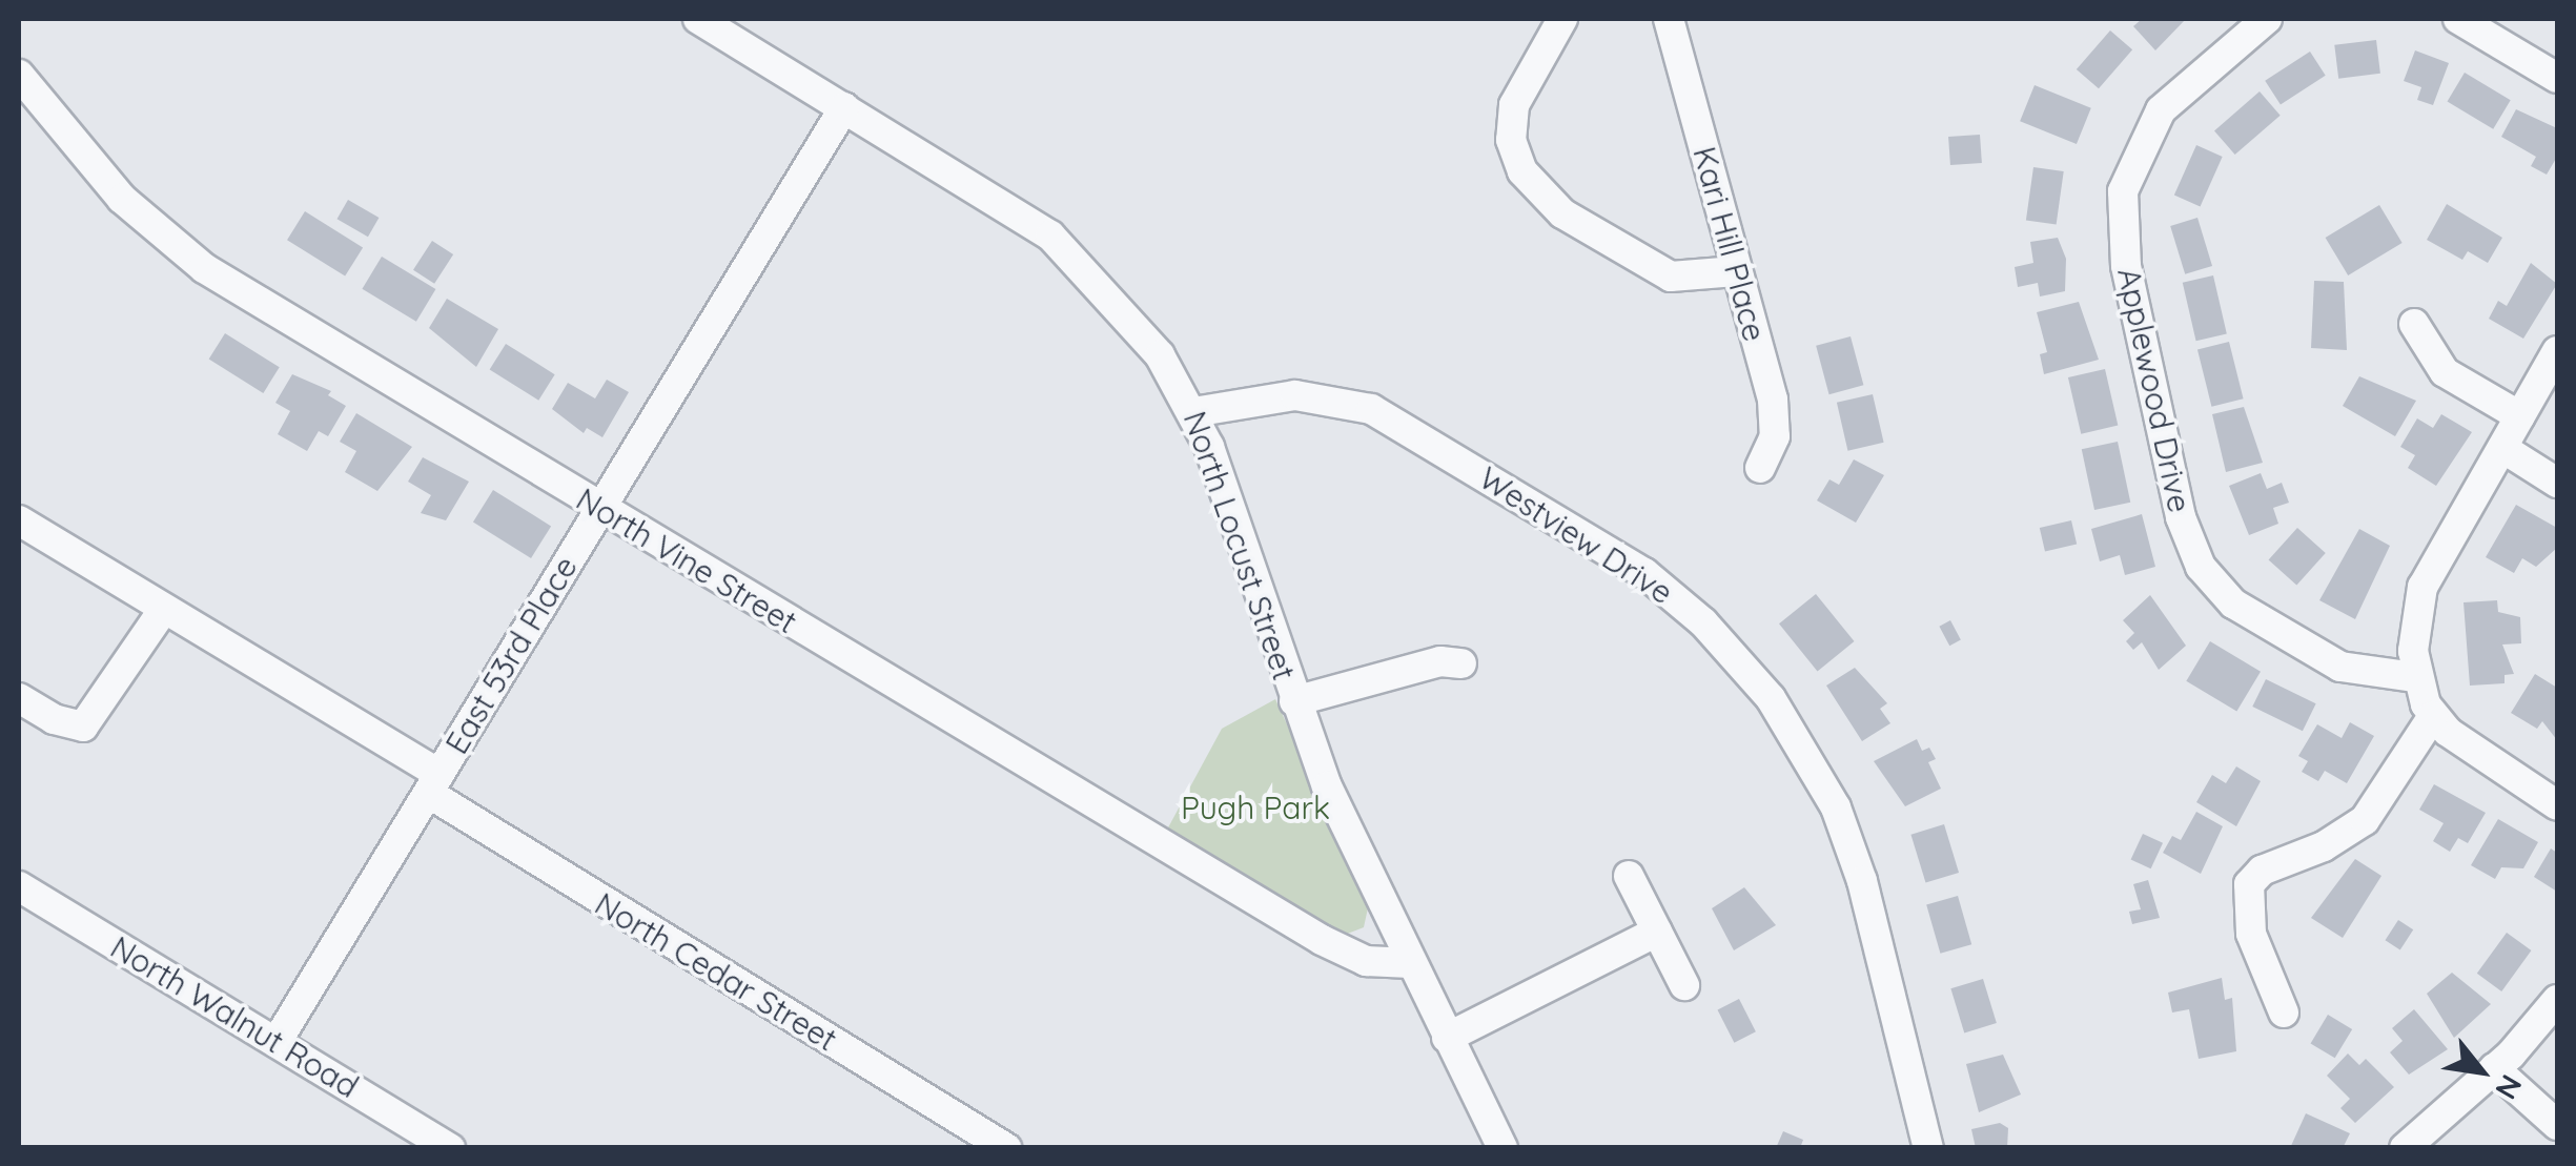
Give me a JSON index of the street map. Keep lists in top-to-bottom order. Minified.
{"streets":{"street":["Kari Hill Place","Applewood Drive","Westview Drive","North Locust Street","North Vine Street","East 53rd Place","North Cedar Street","North Walnut Road"]},"crossings":[["Westview Drive","North Locust Street"],["North Locust Street","North Vine Street"],["North Locust Street","East 53rd Place"],["North Vine Street","East 53rd Place"],["East 53rd Place","North Cedar Street"],["East 53rd Place","North Walnut Road"]],"parks":["Pugh Park"],"north":"bottom right"}
